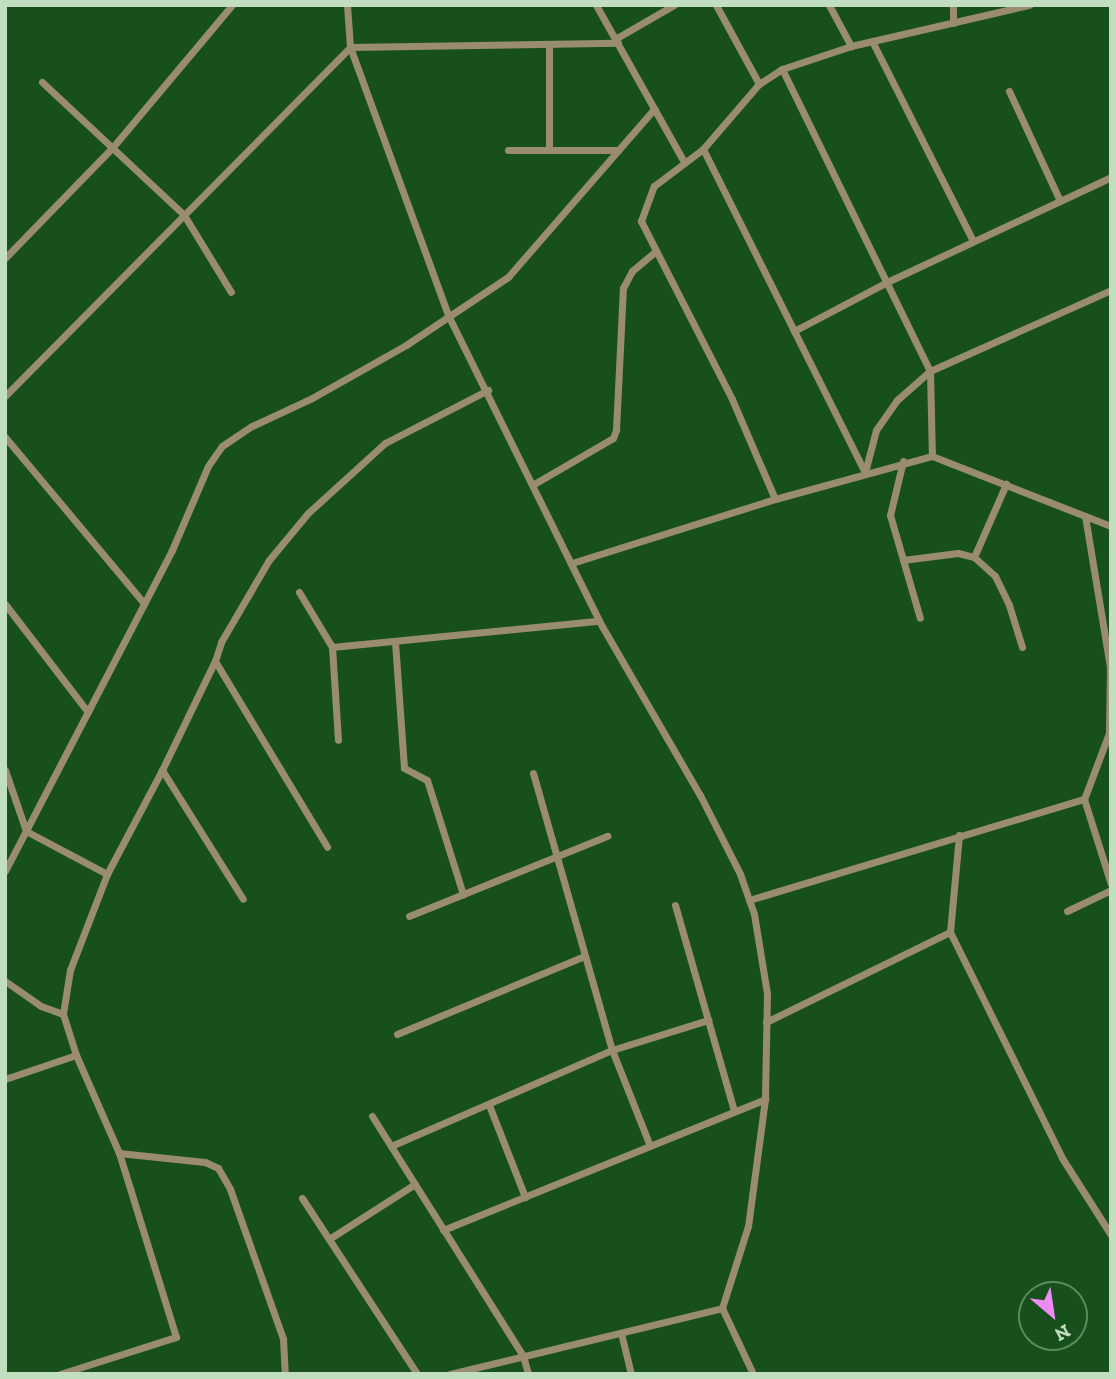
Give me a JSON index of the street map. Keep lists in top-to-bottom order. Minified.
{"north":"bottom right"}
